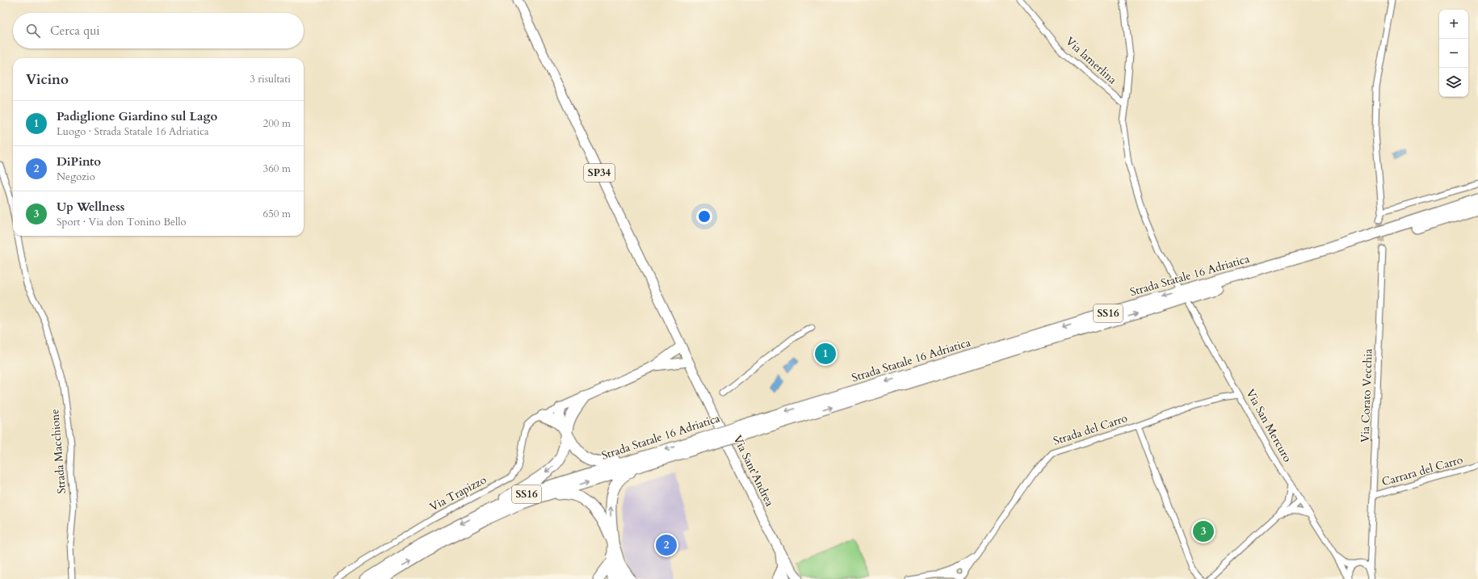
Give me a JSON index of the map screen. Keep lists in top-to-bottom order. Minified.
{"streets":{"highway":["Strada Statale 16 Adriatica","SS16"],"main road":["SP34","Via Sant'Andrea"],"street":["Via lamerlina","Via Corato Vecchia","Via San Mercuro","Strada del Carro","Strada Macchione","Carrara del Carro","Via Trapizzo"]},"crossings":[["SP34","Via Sant'Andrea"],["Via Corato Vecchia","Carrara del Carro"],["Via San Mercuro","Strada del Carro"]],"page":{"map_buttons":["+","−"],"search":"Cerca qui","heading":["Vicino","3 risultati"],"list":[{"mark":"1","name":"Padiglione Giardino sul Lago","note":"Luogo · Strada Statale 16 Adriatica","value":"200 m"},{"mark":"2","name":"DiPinto","note":"Negozio","value":"360 m"},{"mark":"3","name":"Up Wellness","note":"Sport · Via don Tonino Bello","value":"650 m"}],"pins":["1","3","2"]}}
